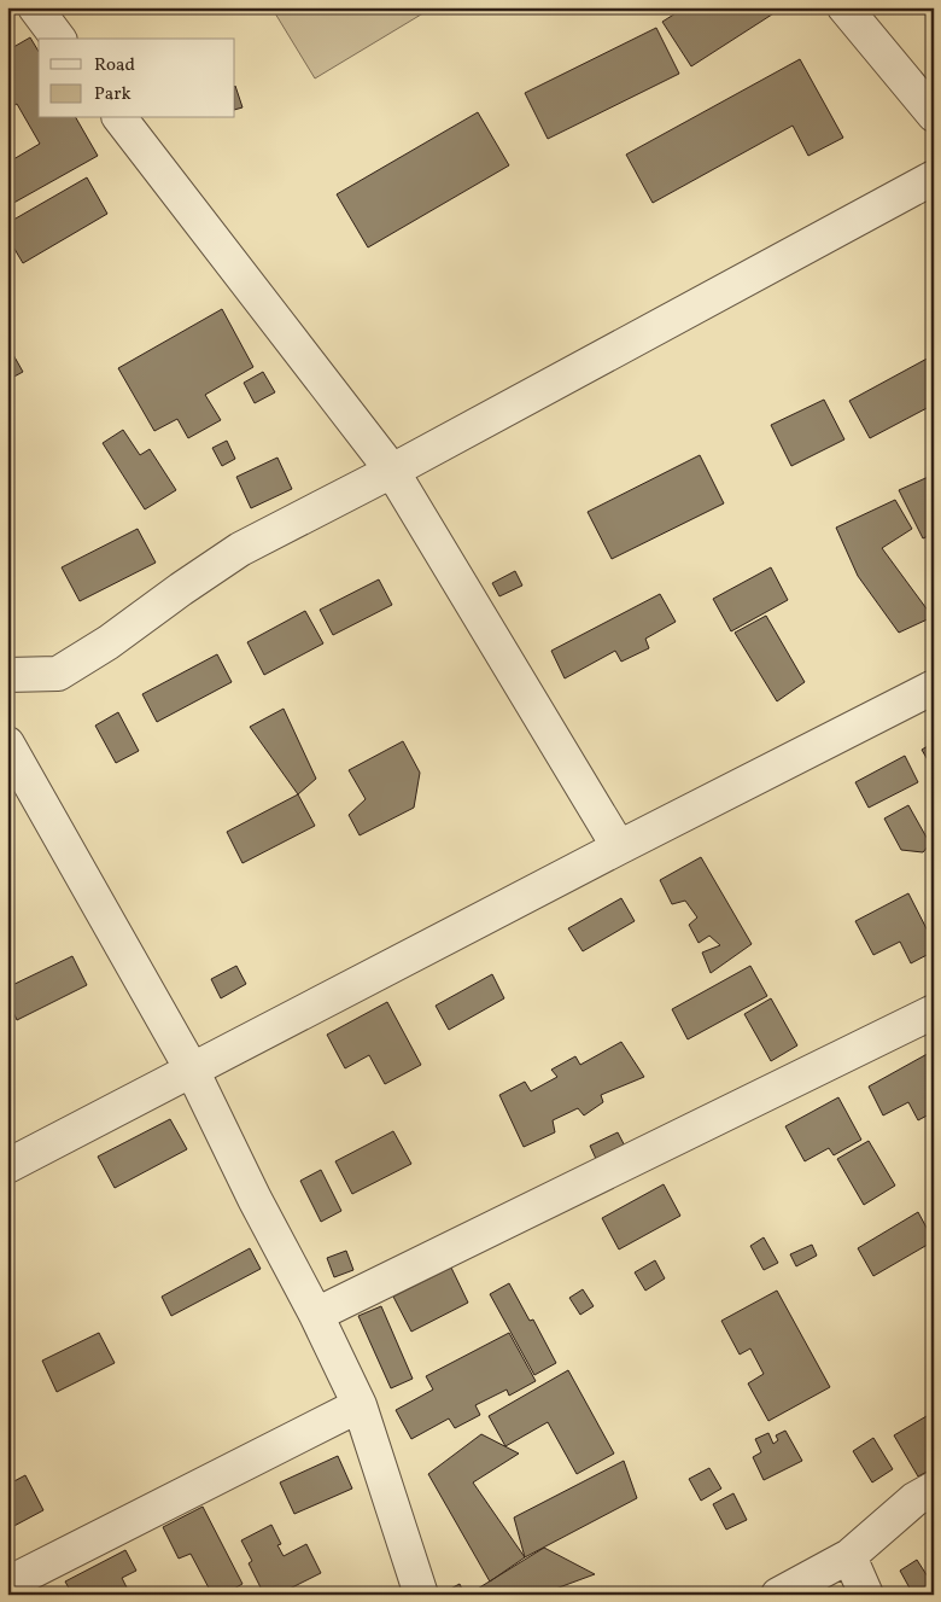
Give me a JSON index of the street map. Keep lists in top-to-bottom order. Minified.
{"legend":["Road","Park"]}
